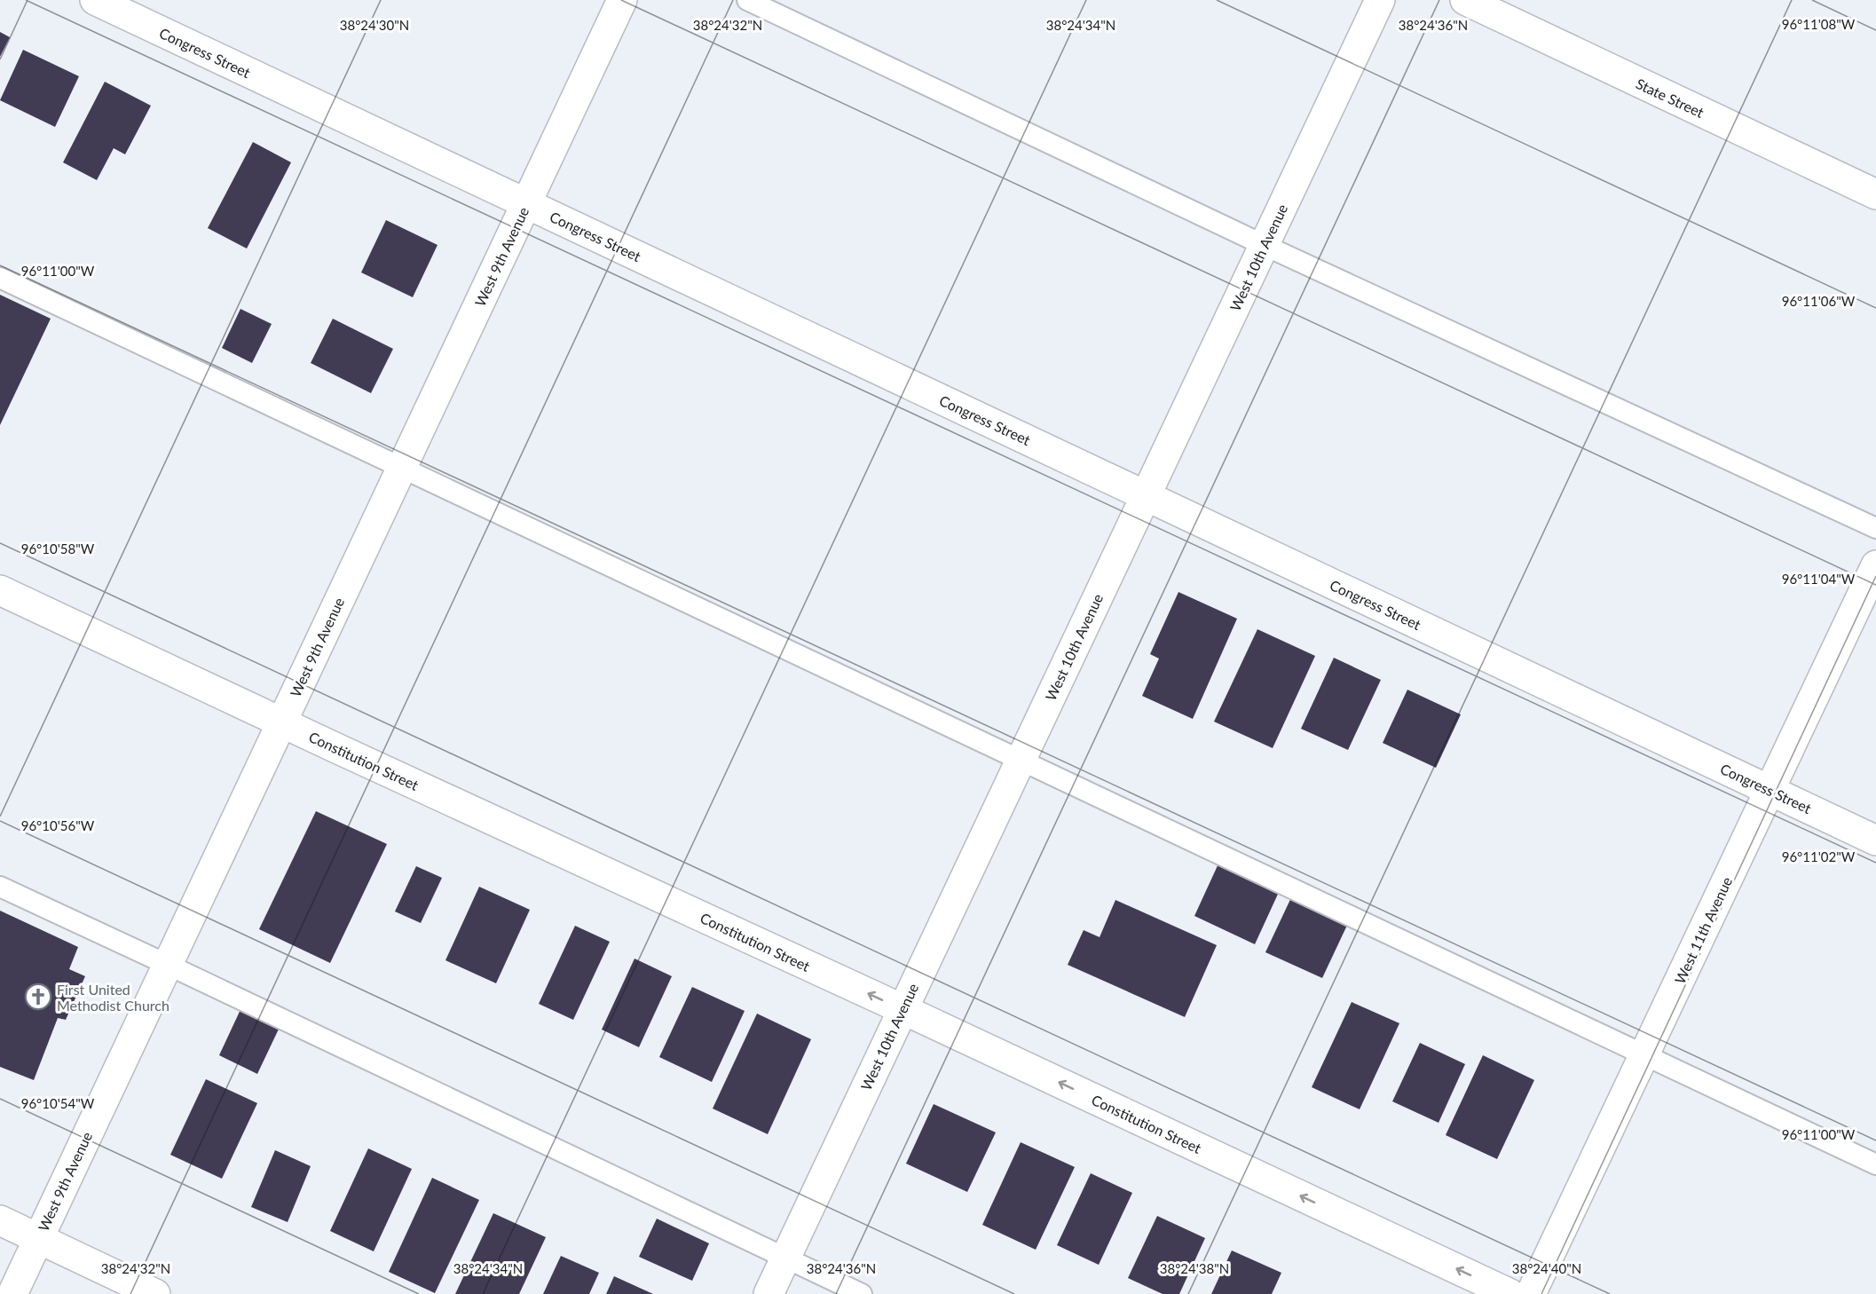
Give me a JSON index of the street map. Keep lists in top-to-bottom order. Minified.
{"streets":{"street":["Congress Street","State Street","West 9th Avenue","West 10th Avenue","Constitution Street","West 11th Avenue"]},"crossings":[["Congress Street","West 9th Avenue"],["Congress Street","West 10th Avenue"],["Congress Street","West 11th Avenue"],["West 9th Avenue","Constitution Street"],["West 10th Avenue","Constitution Street"]],"one_way":["Constitution Street"],"places":{"church":["First United Methodist Church"]},"coordinates":["96°11'08\"W","38°24'30\"N","38°24'32\"N","38°24'34\"N","38°24'36\"N","96°11'00\"W","96°11'06\"W","96°10'58\"W","96°11'04\"W","96°10'56\"W","96°11'02\"W","96°10'54\"W","38°24'40\"N","38°24'38\"N"]}
